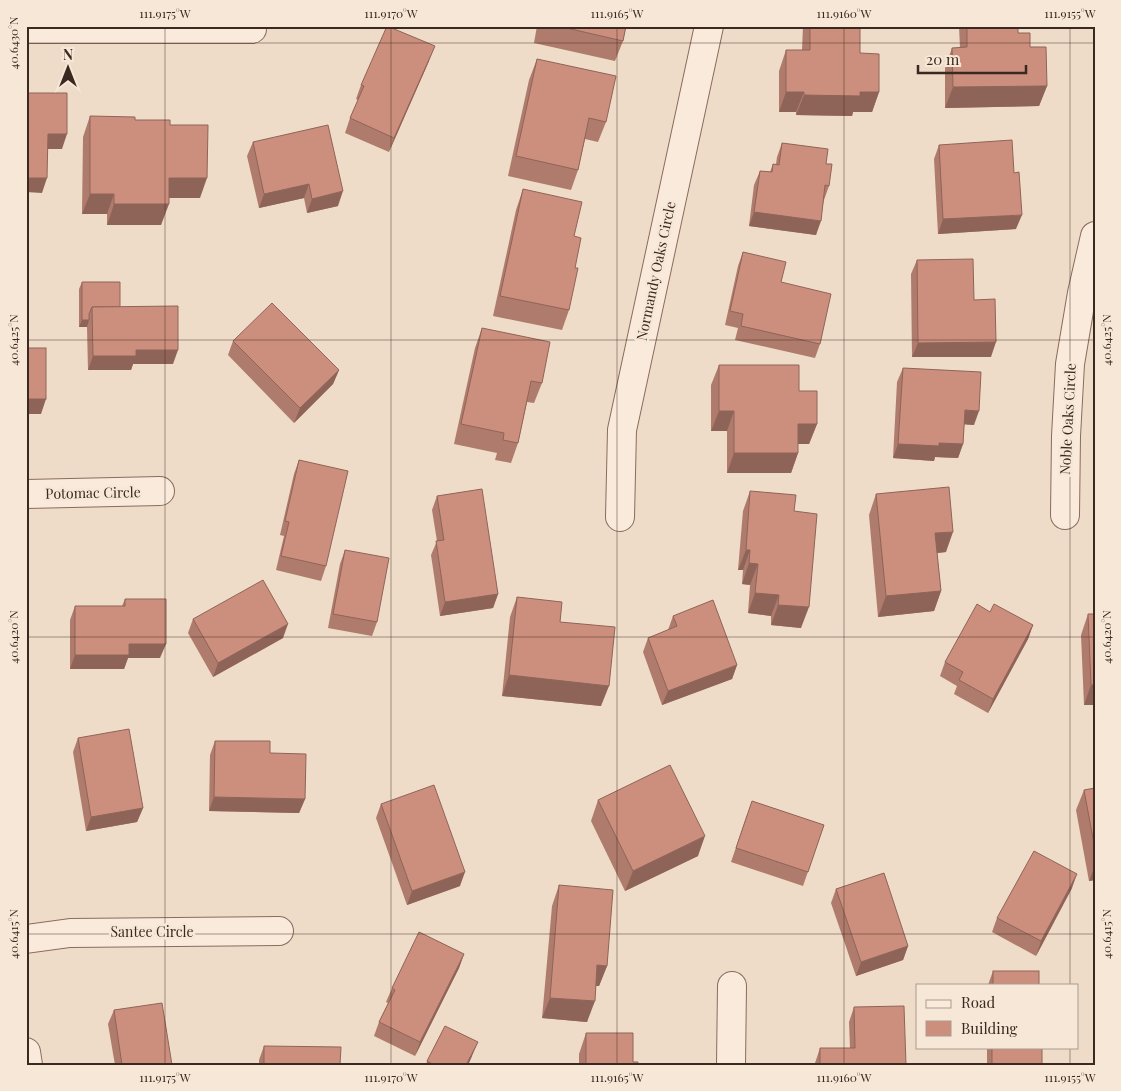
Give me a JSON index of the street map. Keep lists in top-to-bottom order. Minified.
{"streets":{"street":["Normandy Oaks Circle","Noble Oaks Circle","Potomac Circle","Santee Circle"]},"legend":["Road","Building"],"scale_bar":"20 m","north":"top","coordinates":["111.9175°W","111.9170°W","111.9165°W","111.9160°W","111.9155°W","40.6430°N","40.6425°N","40.6420°N","40.6415°N"]}
